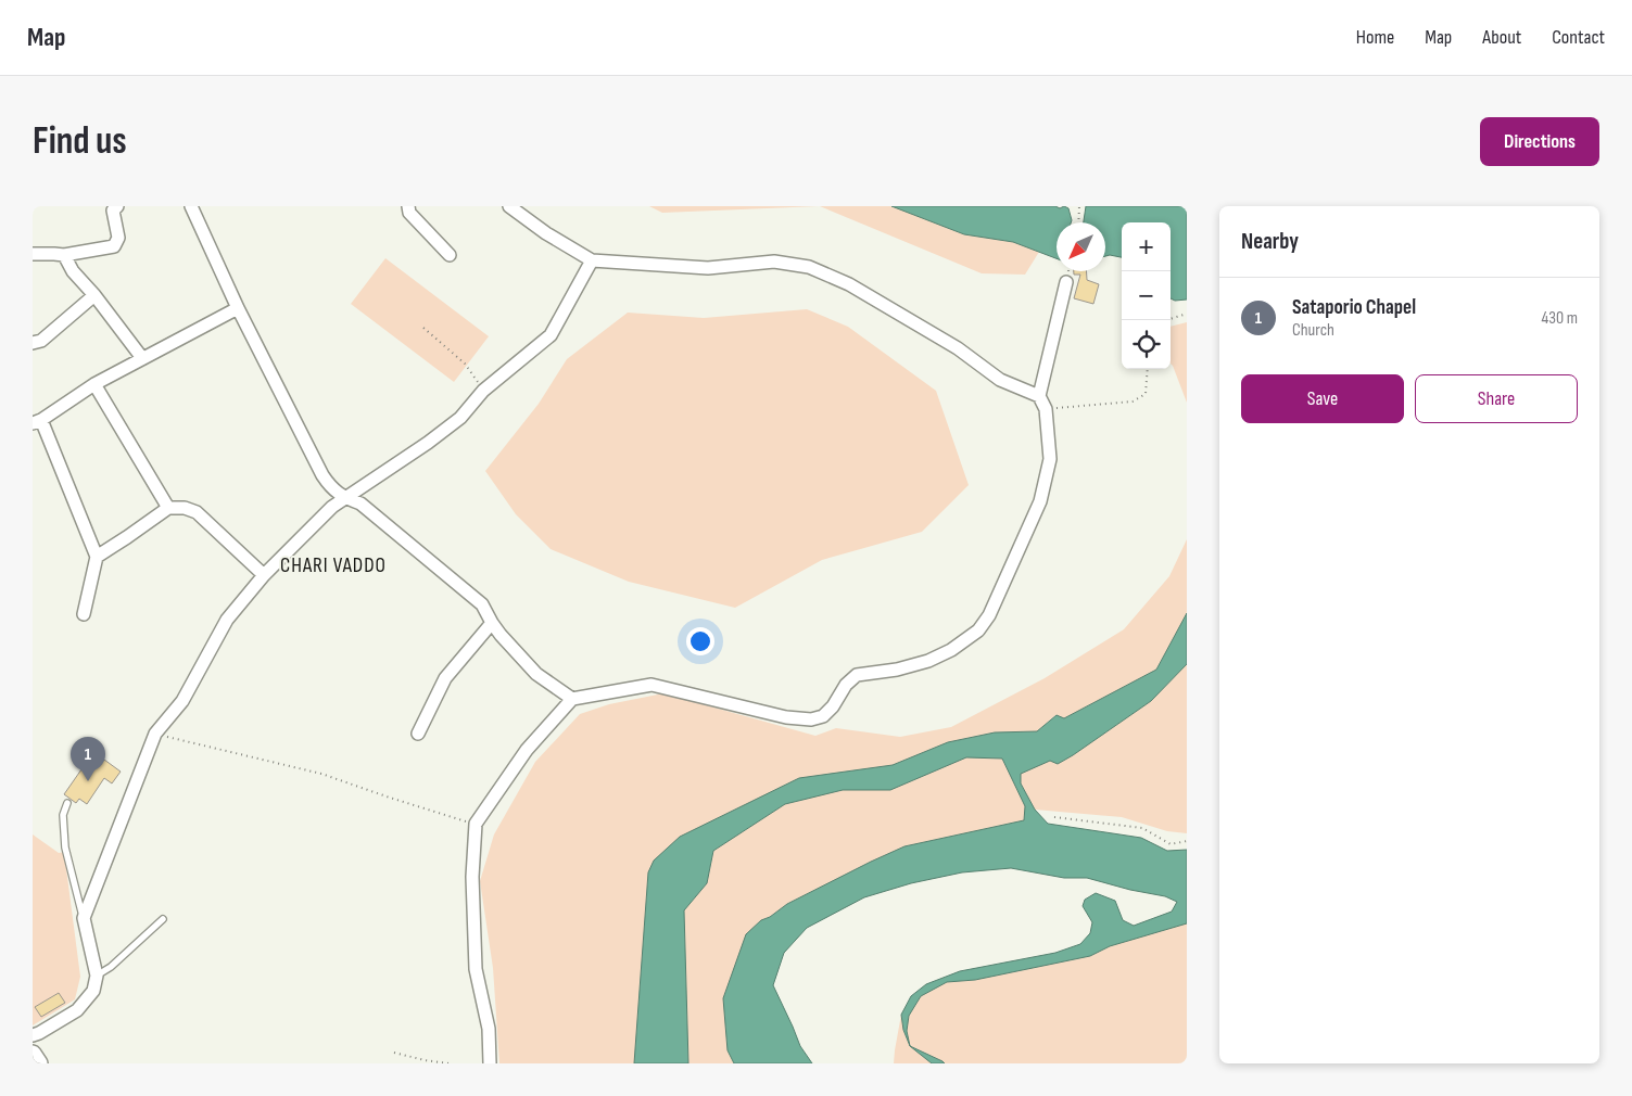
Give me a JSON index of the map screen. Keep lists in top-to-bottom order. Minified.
{"districts":["CHARI VADDO"],"north":"bottom left","page":{"header":"Map","nav":["Home","Map","About","Contact"],"buttons":["Directions",["Save","Share"]],"title":"Find us","heading":"Nearby","map_buttons":["+","−"],"list":[{"mark":"1","name":"Sataporio Chapel","note":"Church","value":"430 m"}],"pins":"1"}}
